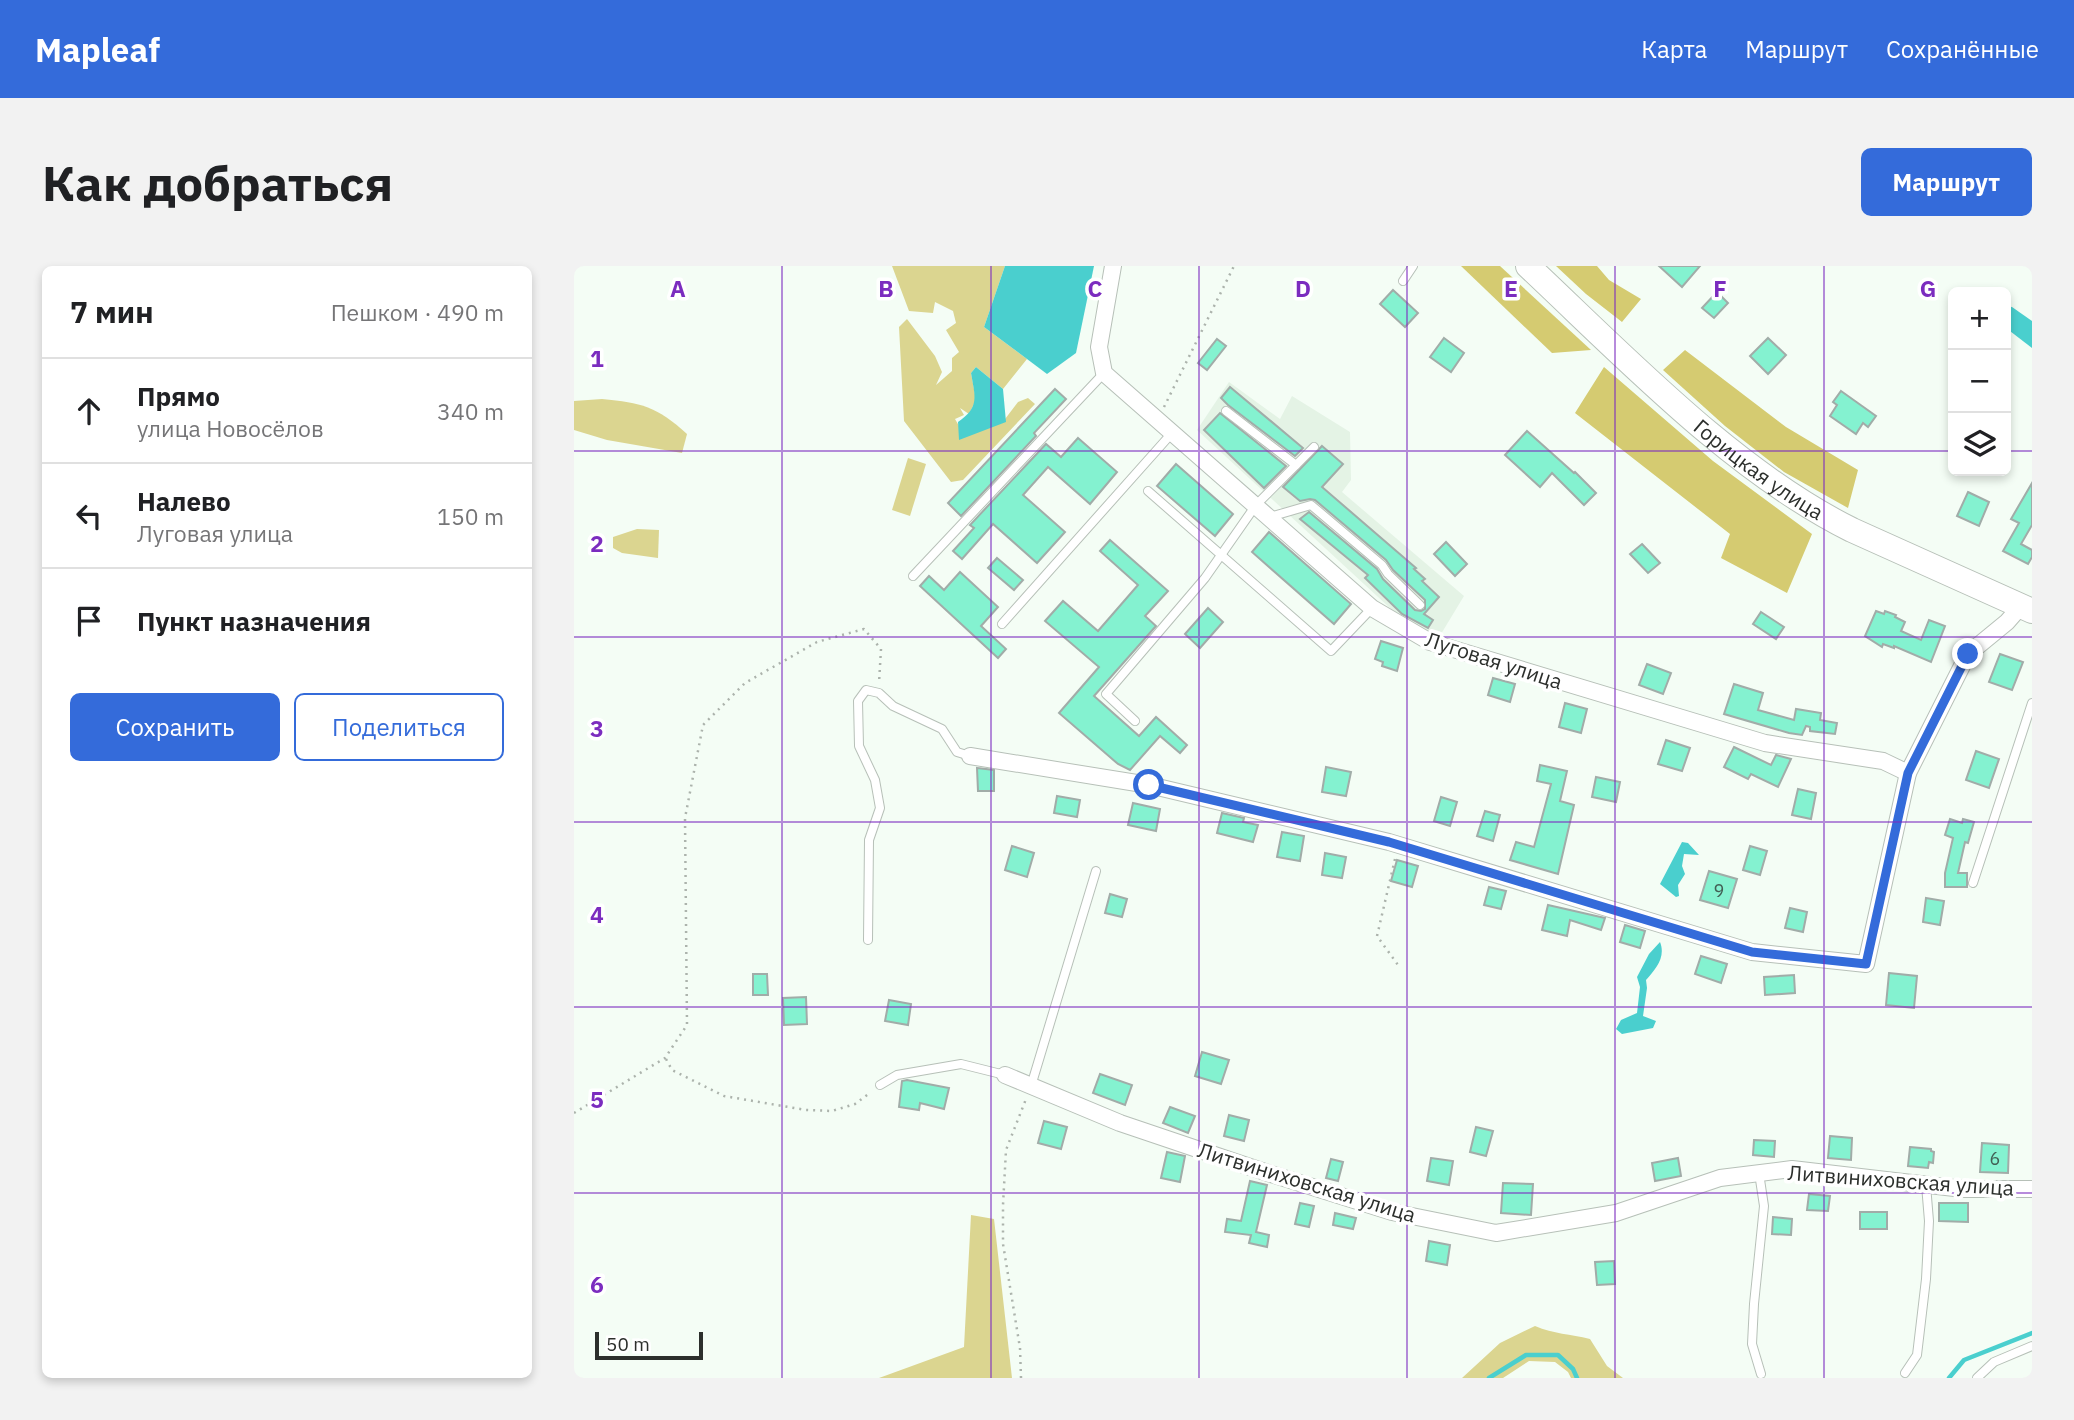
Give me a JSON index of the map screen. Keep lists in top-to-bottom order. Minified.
{"streets":{"main road":["Горицкая улица"],"street":["Луговая улица","Литвиниховская улица"]},"house_numbers":["9","6"],"scale_bar":"50 m","page":{"header":"Mapleaf","nav":["Карта","Маршрут","Сохранённые"],"buttons":["Маршрут",["Сохранить","Поделиться"]],"title":"Как добраться","heading":["7 мин","Пешком · 490 m"],"map_buttons":["+","−"],"list":[["Прямо","улица Новосёлов","340 m"],["Налево","Луговая улица","150 m"],"Пункт назначения"],"scale":"50 m"},"grid":{"columns":["A","B","C","D","E","F","G"],"rows":["1","2","3","4","5","6"]}}
